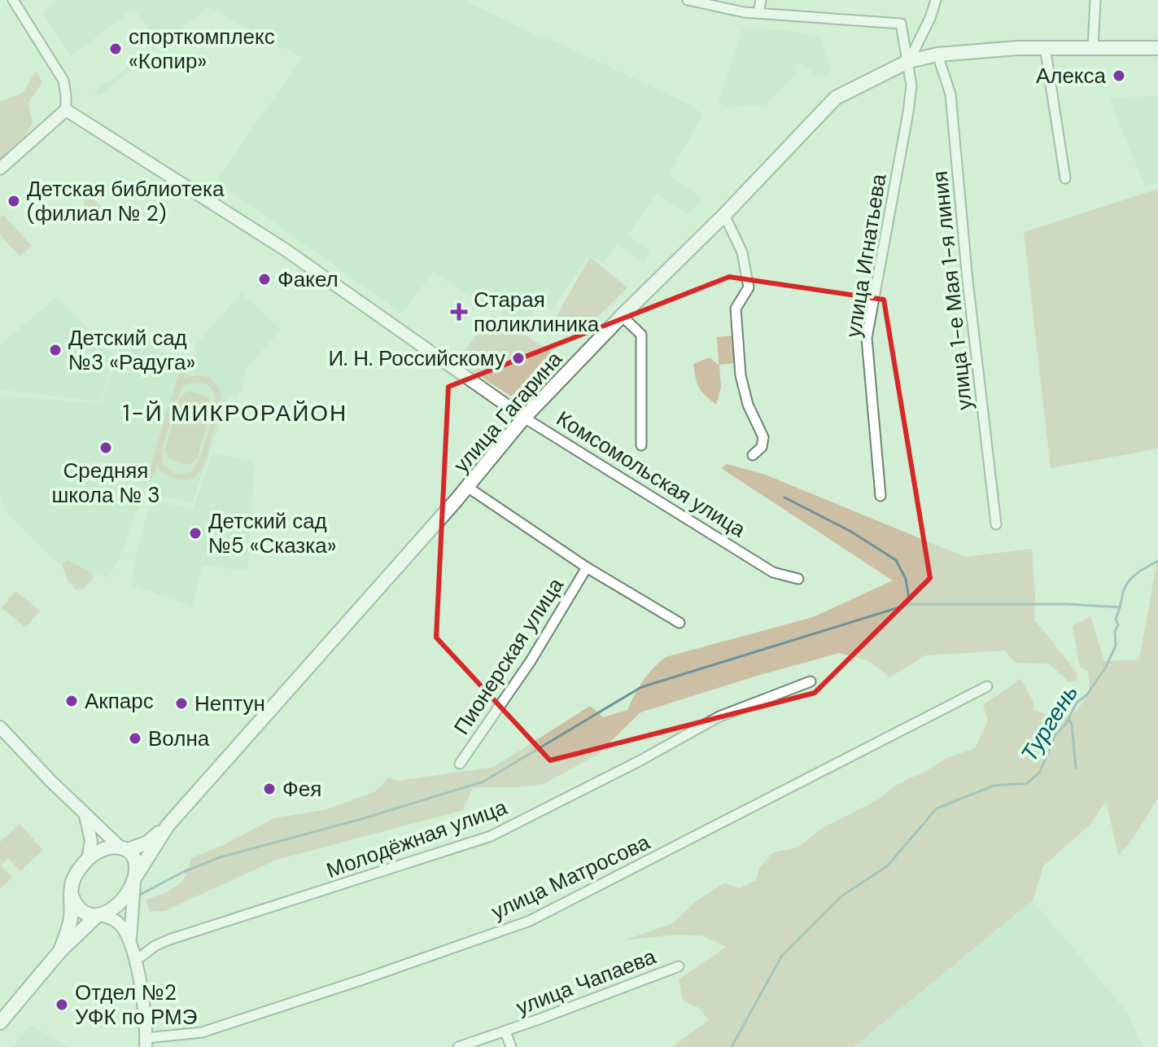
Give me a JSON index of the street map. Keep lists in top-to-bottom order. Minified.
{"streets":{"main road":["улица Гагарина"],"street":["улица Игнатьева","улица 1-е Мая 1-я линия","Комсомольская улица","Пионерская улица","Молодёжная улица","улица Матросова","улица Чапаева"]},"crossings":[["улица Игнатьева","улица Гагарина"],["улица 1-е Мая 1-я линия","улица Гагарина"],["улица Гагарина","Комсомольская улица"],["улица Гагарина","Пионерская улица"],["улица Гагарина","Молодёжная улица"],["улица Гагарина","улица Матросова"]],"districts":["1-Й МИКРОРАЙОН"],"water":["Тургень"],"places":{"other":["спорткомплекс «Копир»","Алекса","Детская библиотека (филиал № 2)","Факел","Детский сад №3 «Радуга»","И. Н. Российскому","Средняя школа № 3","Детский сад №5 «Сказка»","Акпарс","Нептун","Волна","Фея","Отдел №2 УФК по РМЭ"],"health":["Старая поликлиника"]}}
